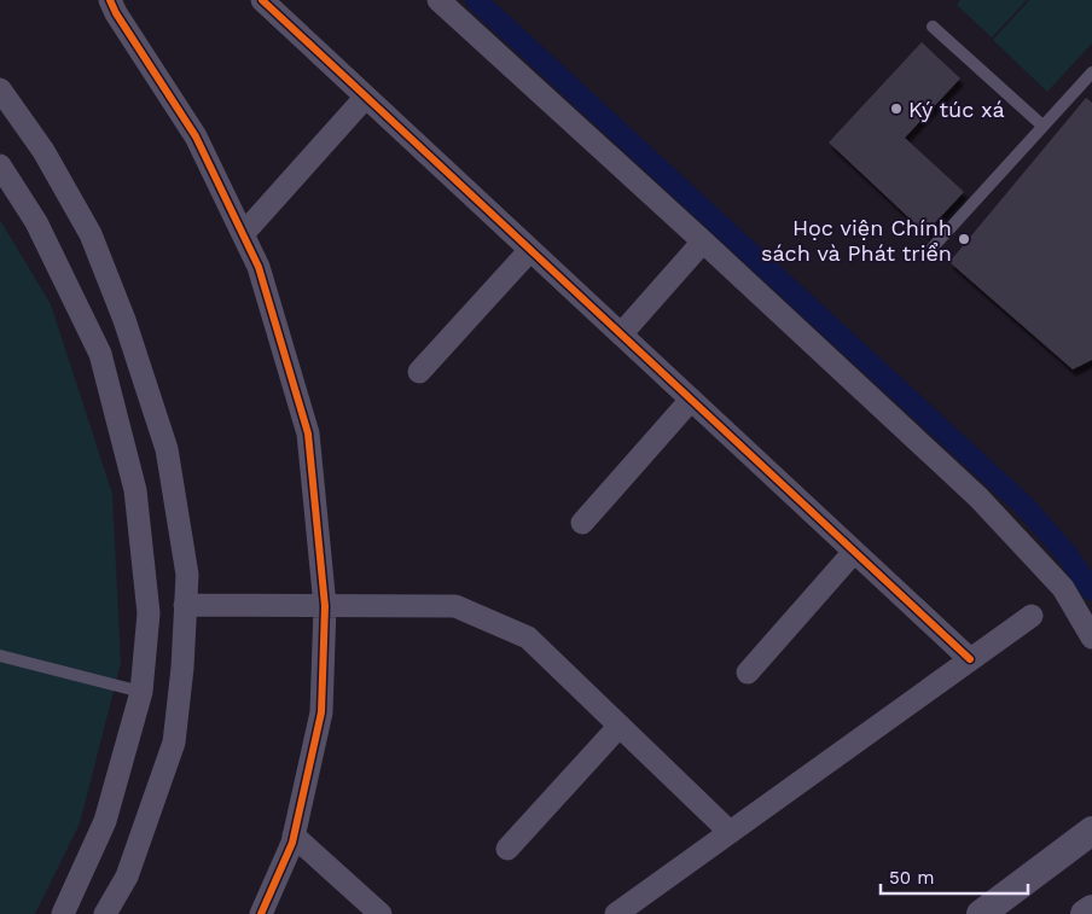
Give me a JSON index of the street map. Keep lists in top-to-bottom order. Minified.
{"places":["Ký túc xá","Học viện Chính sách và Phát triển"],"scale_bar":"50 m"}
